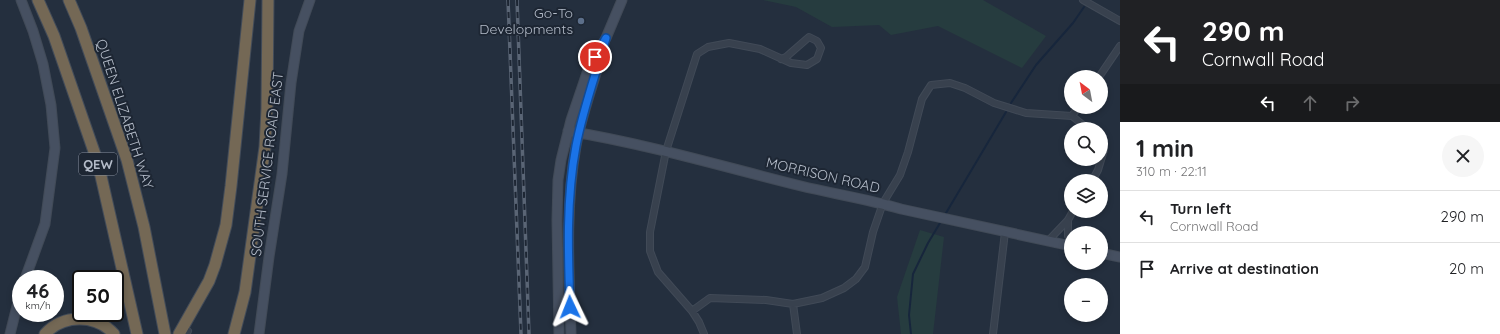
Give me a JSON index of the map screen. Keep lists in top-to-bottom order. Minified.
{"streets":{"highway":["QUEEN ELIZABETH WAY","QEW"],"street":["SOUTH SERVICE ROAD EAST","MORRISON ROAD"]},"places":["Go-To Developments"],"north":"top left","page":{"turn":["290 m","Cornwall Road"],"map_buttons":["+","−"],"heading":["1 min","310 m · 22:11"],"list":[{"name":"Turn left","note":"Cornwall Road","value":"290 m"},{"name":"Arrive at destination","value":"20 m"}],"speed":"46 km/h","limit":"50"}}
